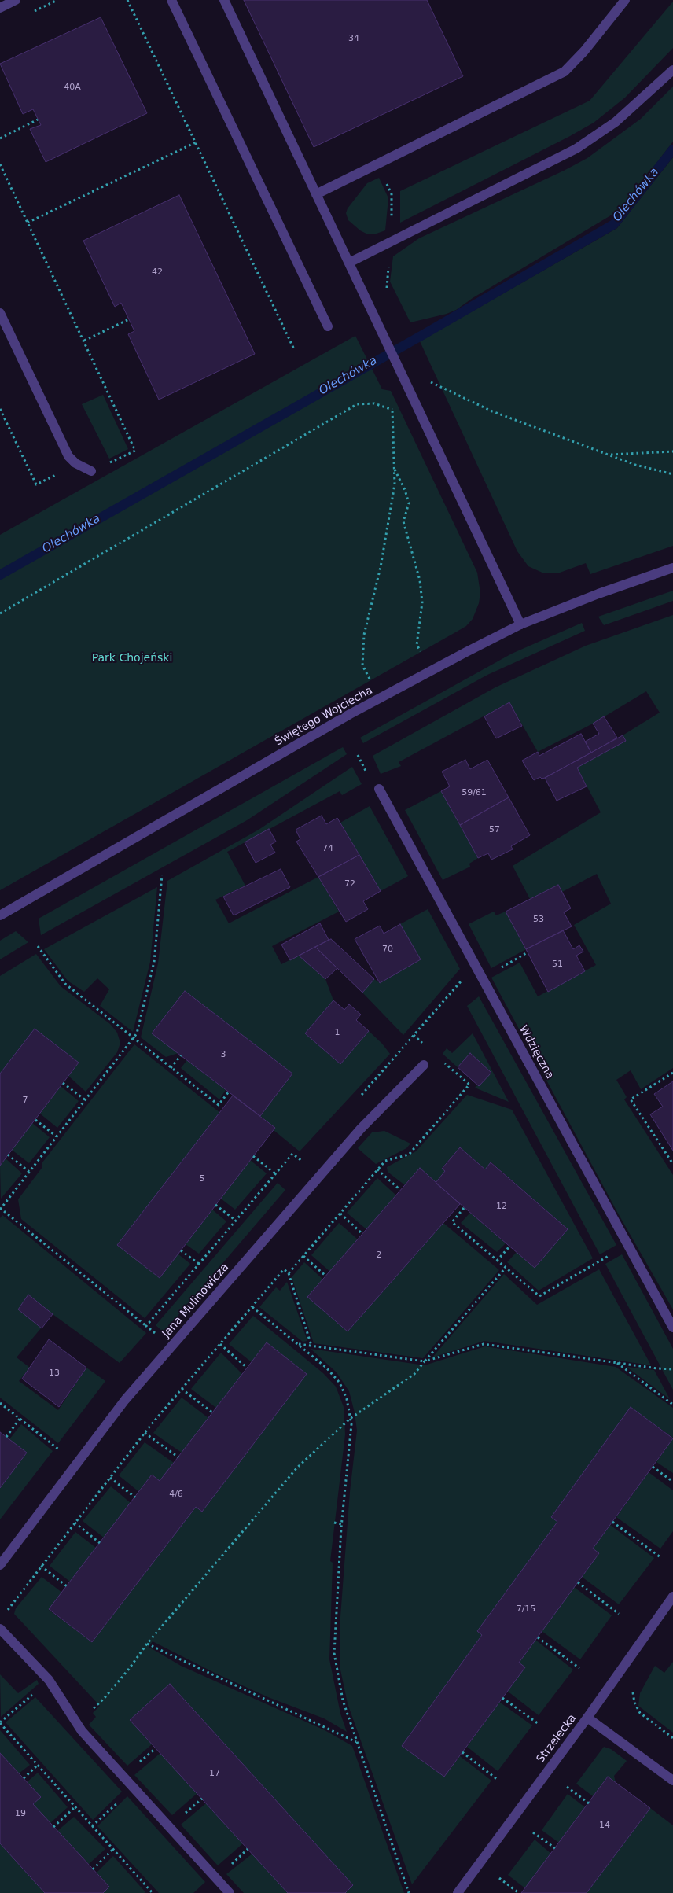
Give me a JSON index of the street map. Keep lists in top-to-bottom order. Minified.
{"streets":{"street":["Świętego Wojciecha","Wdzięczna","Jana Mulinowicza","Strzelecka"]},"water":["Olechówka"],"parks":["Park Chojeński"],"house_numbers":["34","40A","42","59/61","57","74","72","53","70","51","1","3","7","5","12","2","13","4/6","7/15","17","19","14"]}
